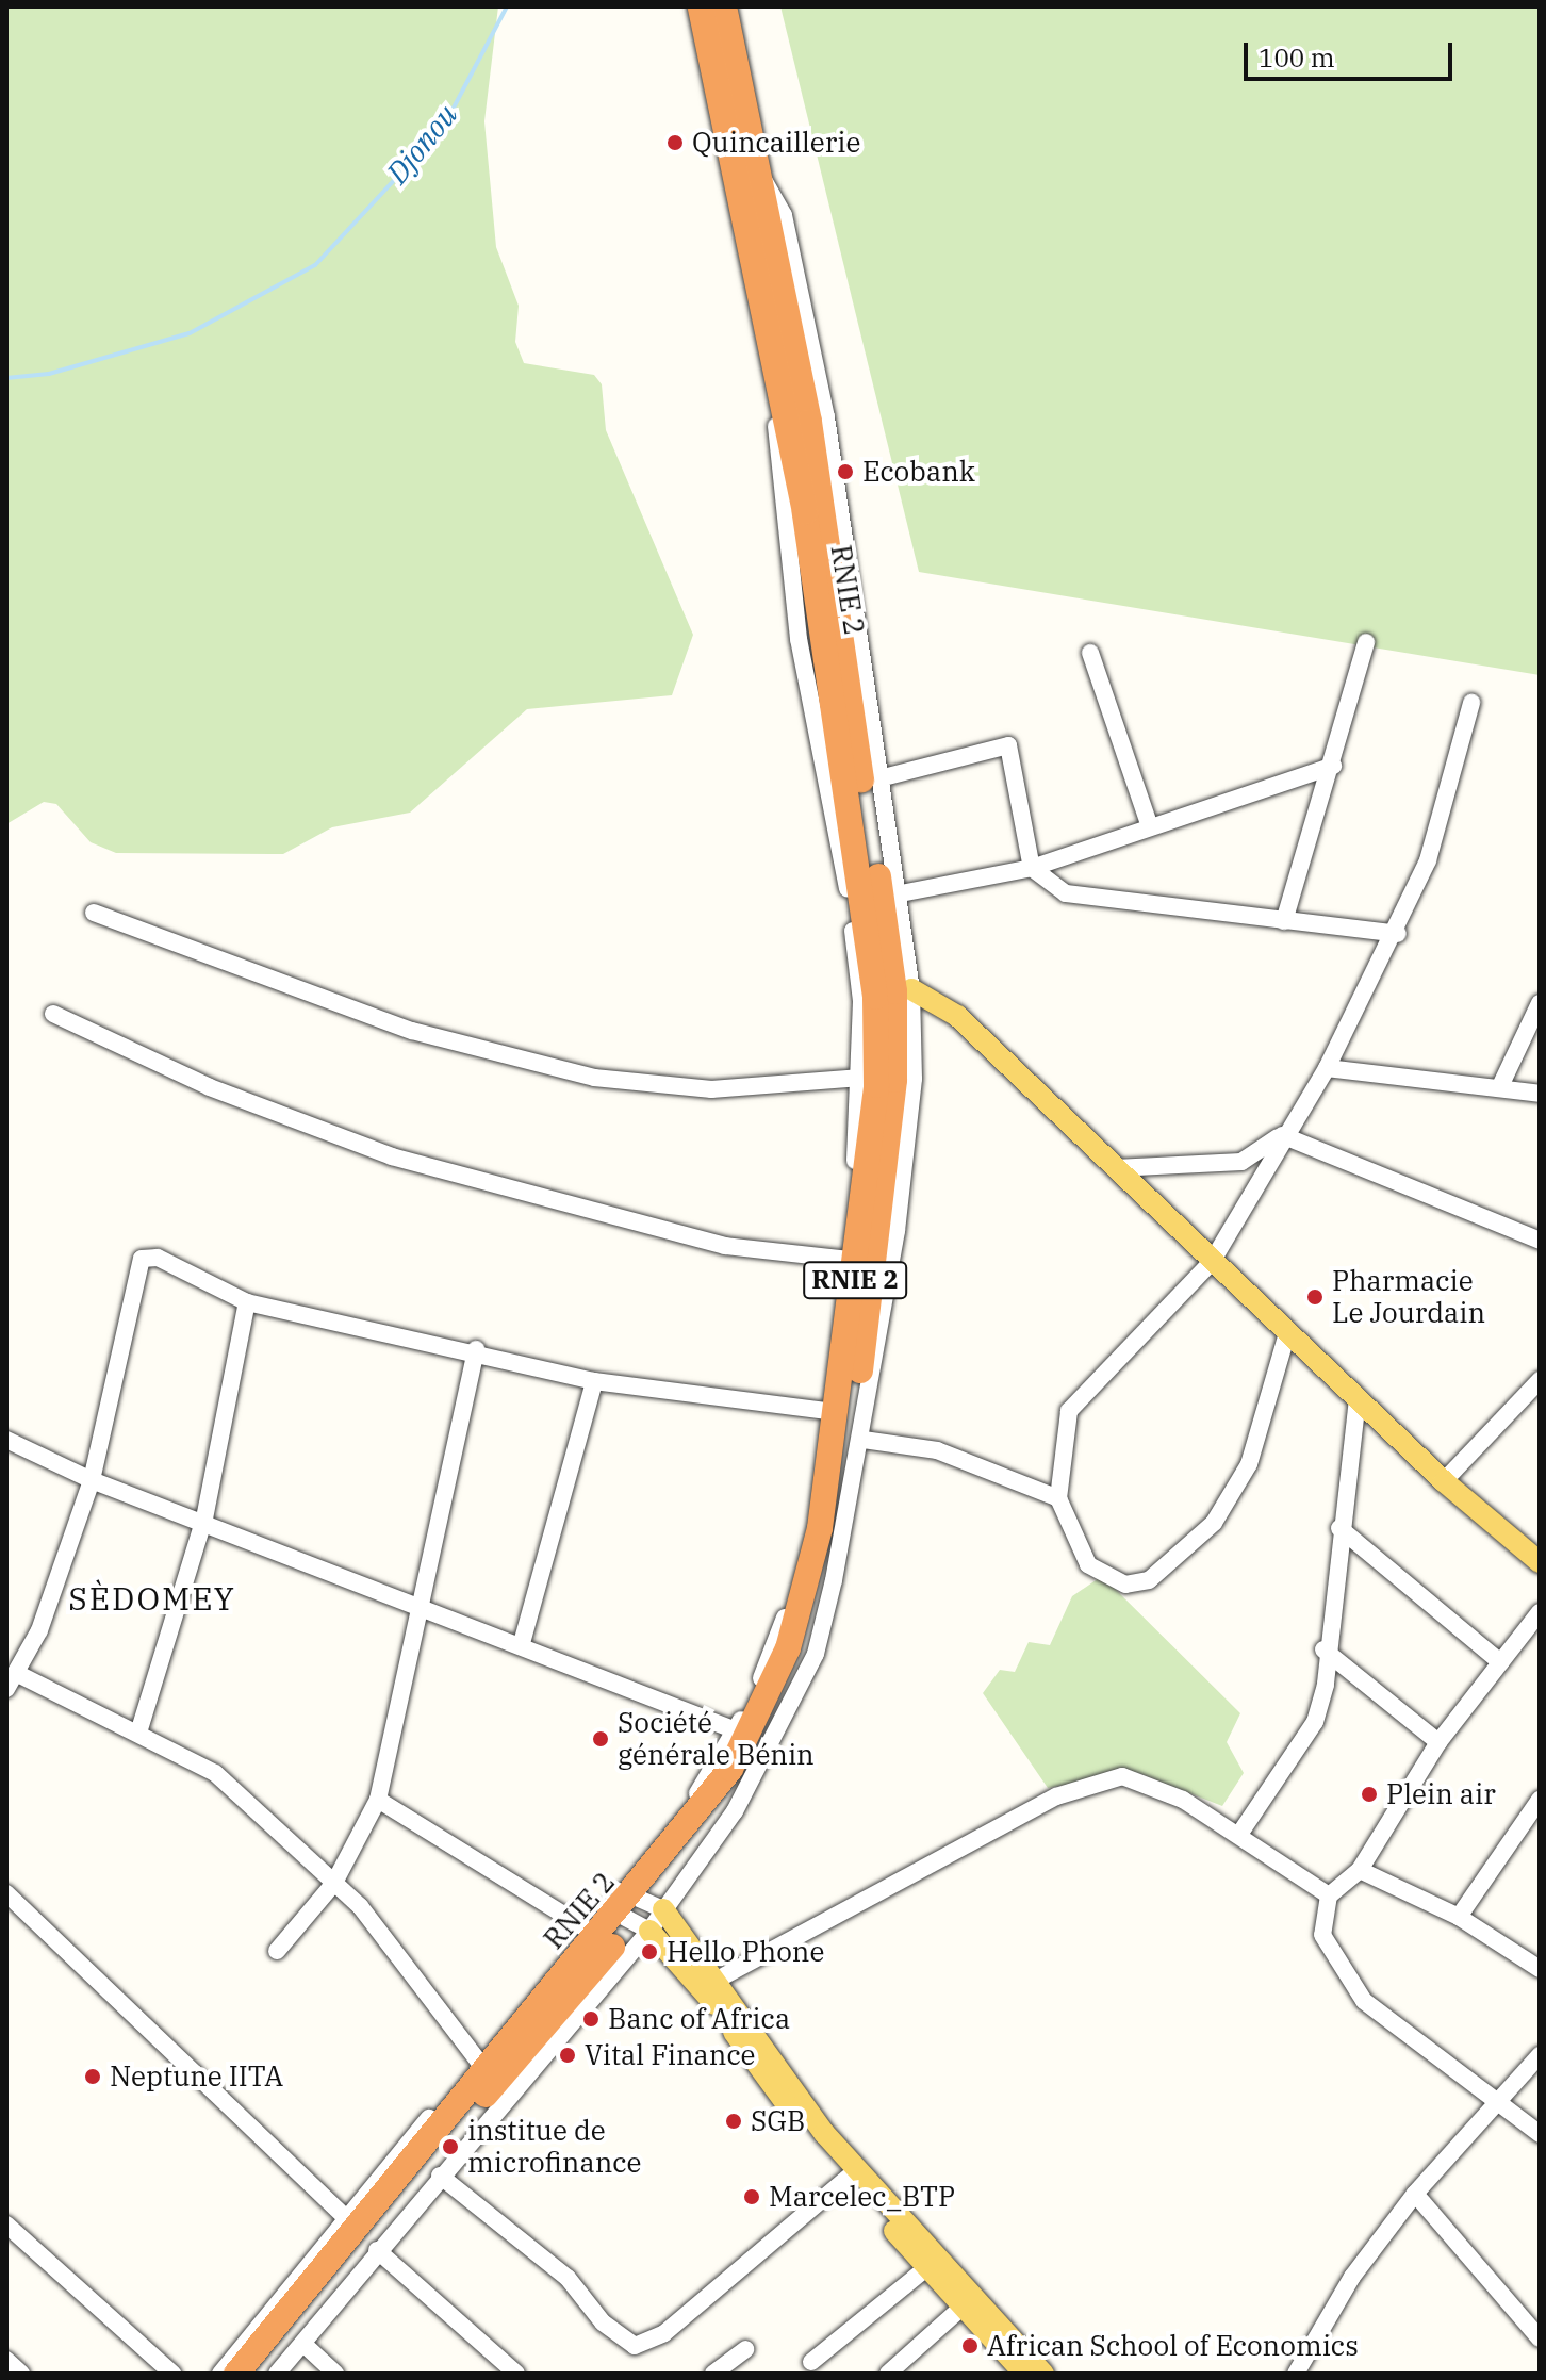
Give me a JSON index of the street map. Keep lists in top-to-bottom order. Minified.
{"streets":{"highway":["RNIE 2"]},"districts":["SÈDOMEY"],"water":["Djonou"],"places":["Quincaillerie","Ecobank","Pharmacie Le Jourdain","Société générale Bénin","Plein air","Hello Phone","Banc of Africa","Vital Finance","Neptune IITA","SGB","institue de microfinance","Marcelec_BTP","African School of Economics"],"scale_bar":"100 m"}
